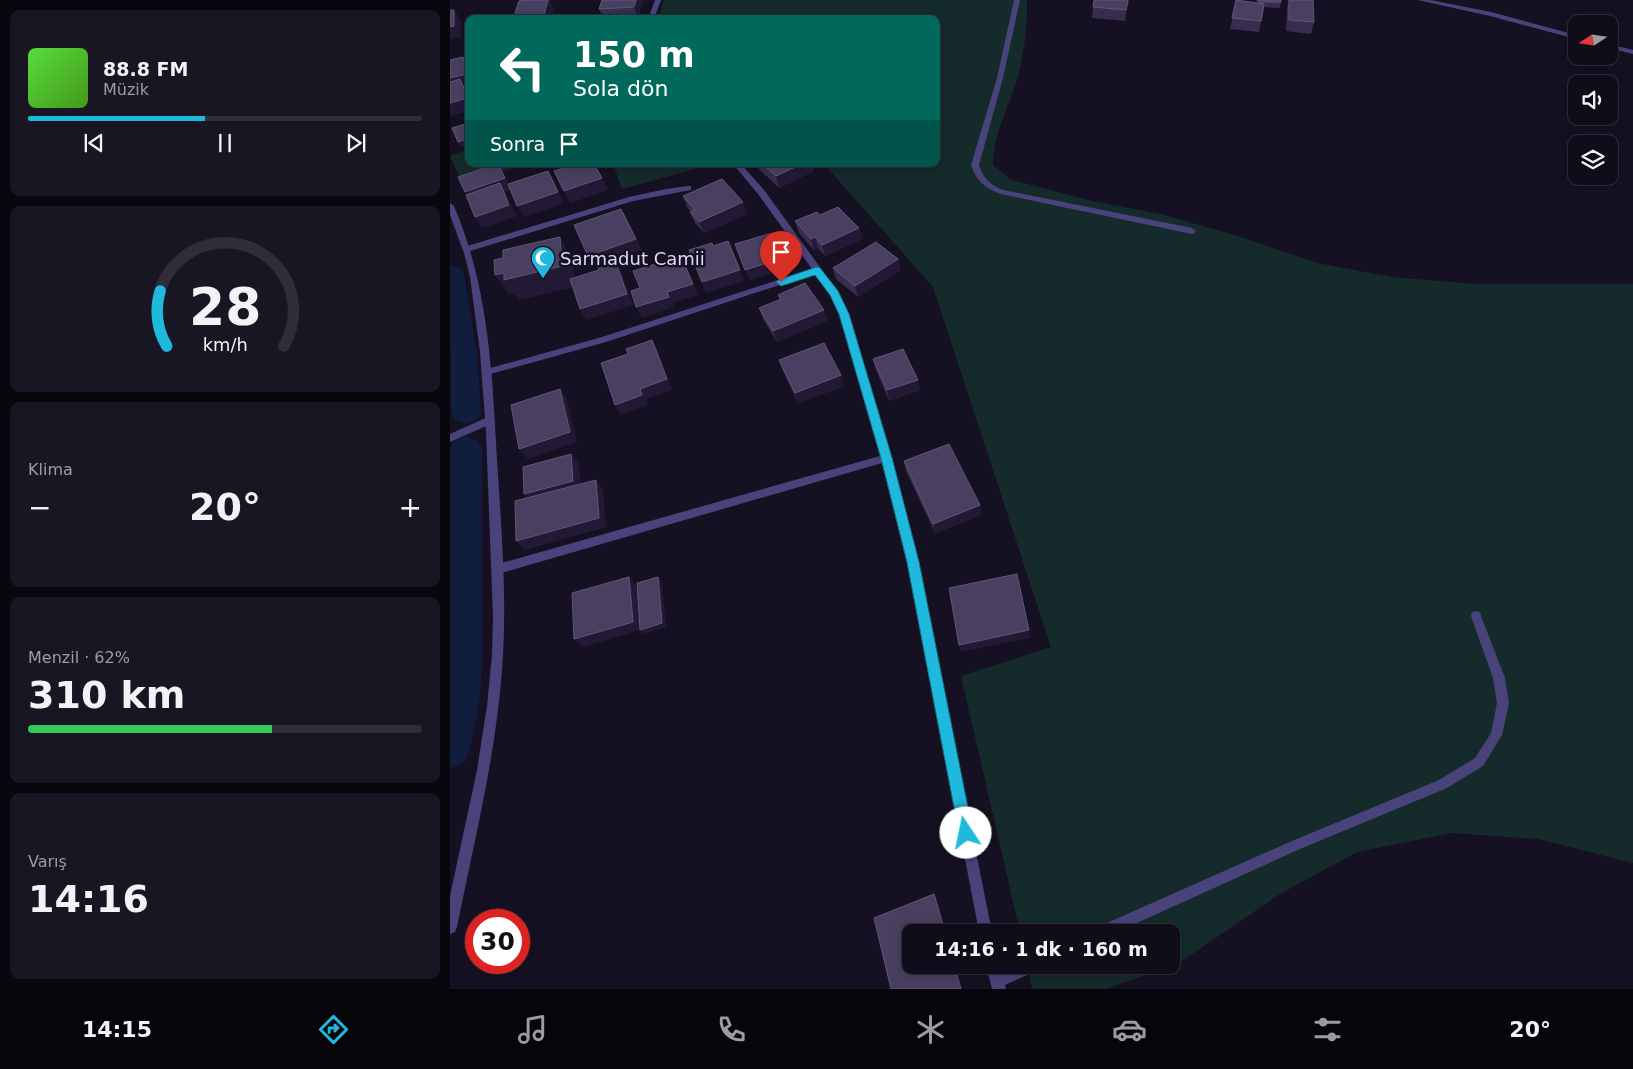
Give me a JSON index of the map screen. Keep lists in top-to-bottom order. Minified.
{"places":{"mosque":["Sarmadut Camii"]},"north":"left","page":{"turn":["150 m","Sola dön"],"song":["88.8 FM","Müzik"],"then":"Sonra","tile":["Klima",["Menzil · 62%","310 km"],["Varış","14:16"]],"heat":["−","20°","+"],"limit":"30","trip":"14:16 · 1 dk · 160 m","tabs":["14:15","20°"],"gauge":["28","km/h"]}}
